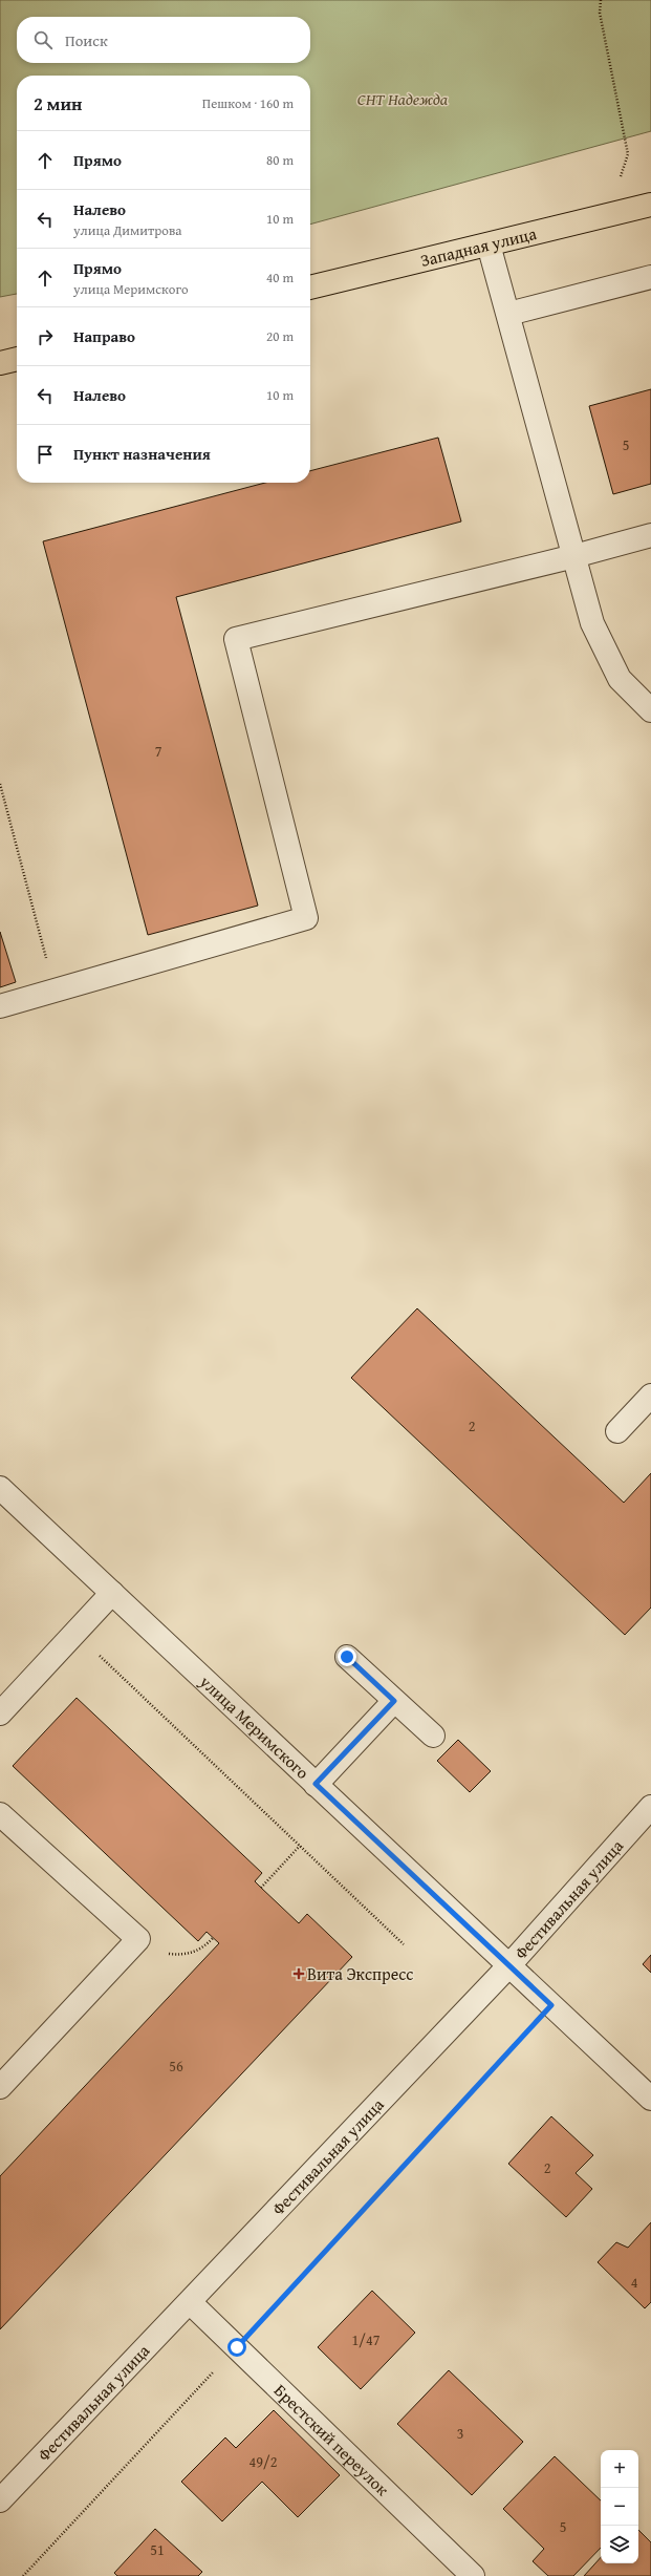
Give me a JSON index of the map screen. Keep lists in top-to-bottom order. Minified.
{"streets":{"main road":["Западная улица"],"street":["улица Меримского","Фестивальная улица","Брестский переулок"]},"crossings":[["улица Меримского","Фестивальная улица"],["Фестивальная улица","Брестский переулок"]],"parks":["СНТ Надежда"],"places":{"health":["Вита Экспресс"]},"house_numbers":["5","7","2","56","2","4","1/47","3","49/2","5","51"],"page":{"search":"Поиск","heading":["2 мин","Пешком · 160 m"],"list":[["Прямо","80 m"],["Налево","улица Димитрова","10 m"],["Прямо","улица Меримского","40 m"],["Направо","20 m"],["Налево","10 m"],"Пункт назначения"],"map_buttons":["+","−"]}}
